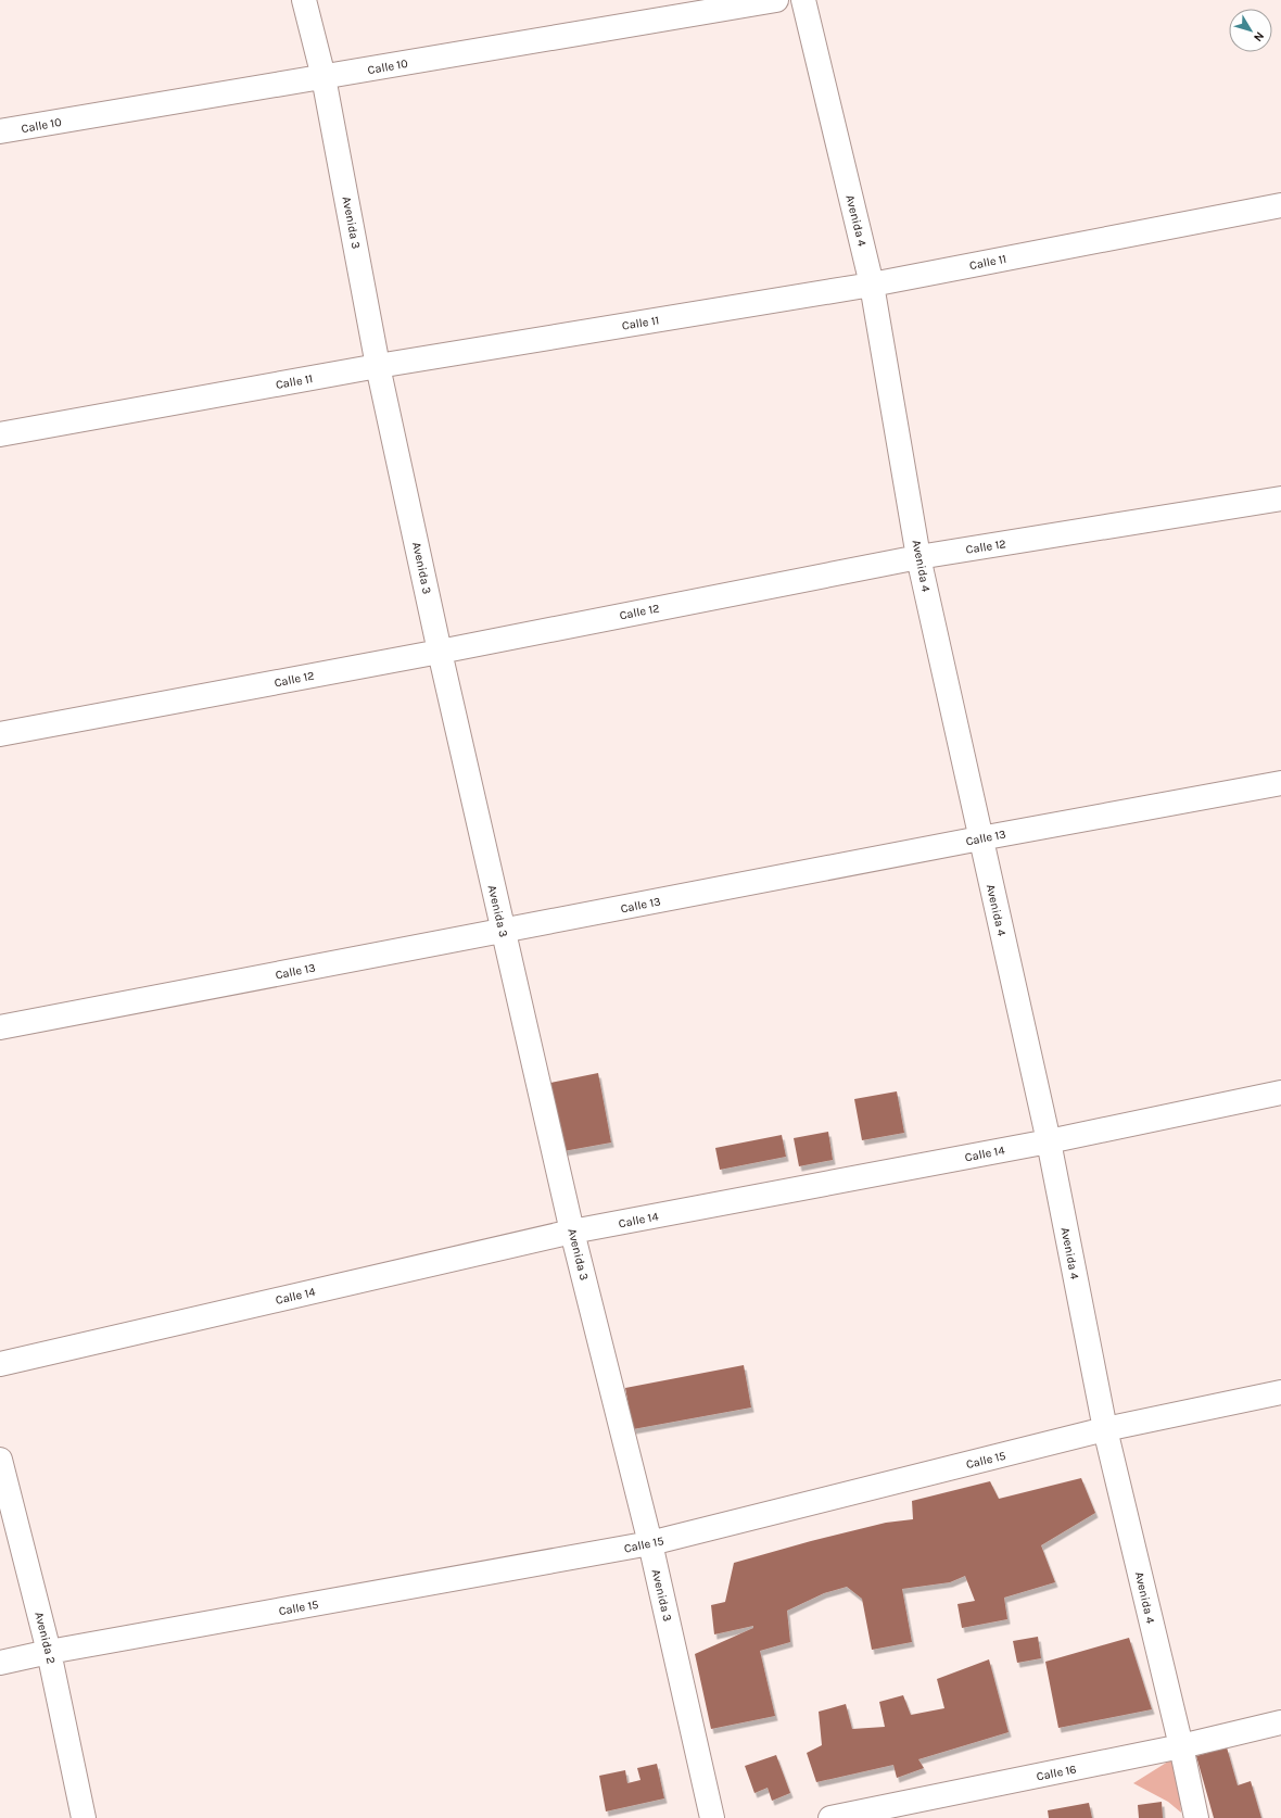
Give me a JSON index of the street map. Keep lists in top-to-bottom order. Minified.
{"streets":{"street":["Calle 10","Avenida 4","Avenida 3","Calle 11","Calle 12","Calle 13","Calle 14","Calle 15","Avenida 2","Calle 16"]},"crossings":[["Calle 10","Avenida 3"],["Avenida 4","Calle 11"],["Avenida 4","Calle 12"],["Avenida 4","Calle 13"],["Avenida 4","Calle 14"],["Avenida 4","Calle 15"],["Avenida 4","Calle 16"],["Avenida 3","Calle 11"],["Avenida 3","Calle 12"],["Avenida 3","Calle 13"],["Avenida 3","Calle 14"],["Avenida 3","Calle 15"],["Calle 15","Avenida 2"]],"north":"bottom right"}
